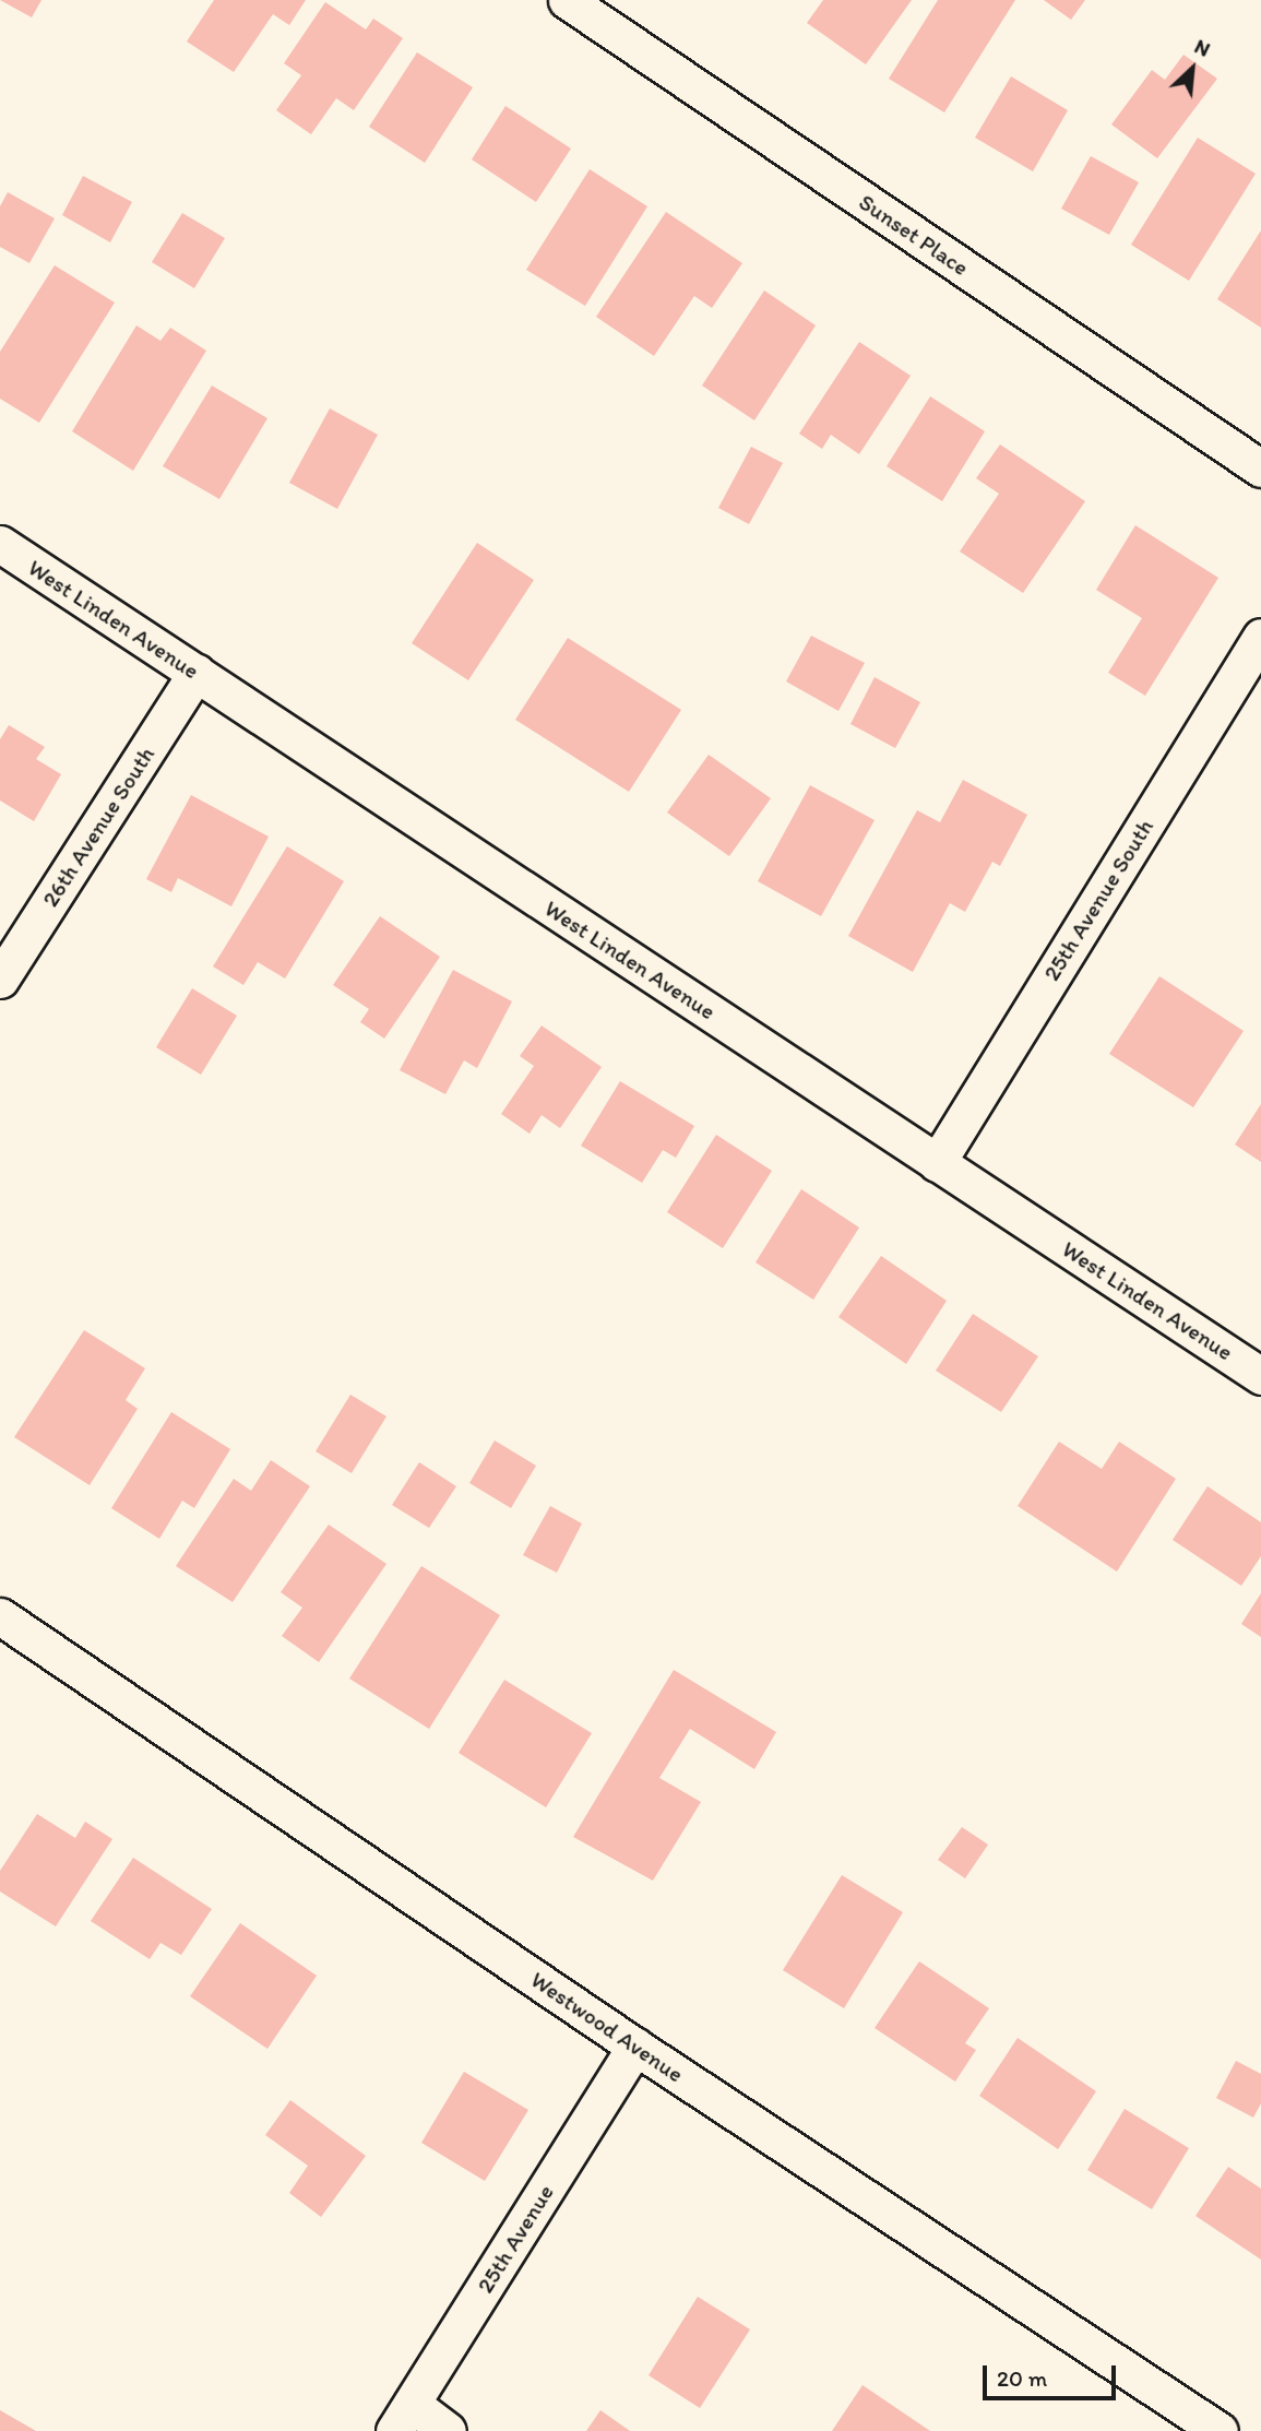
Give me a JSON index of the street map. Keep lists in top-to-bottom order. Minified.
{"streets":{"street":["Sunset Place","West Linden Avenue","26th Avenue South","25th Avenue South","Westwood Avenue","25th Avenue"]},"crossings":[["West Linden Avenue","26th Avenue South"],["West Linden Avenue","25th Avenue South"],["Westwood Avenue","25th Avenue"]],"scale_bar":"20 m","north":"top right"}
